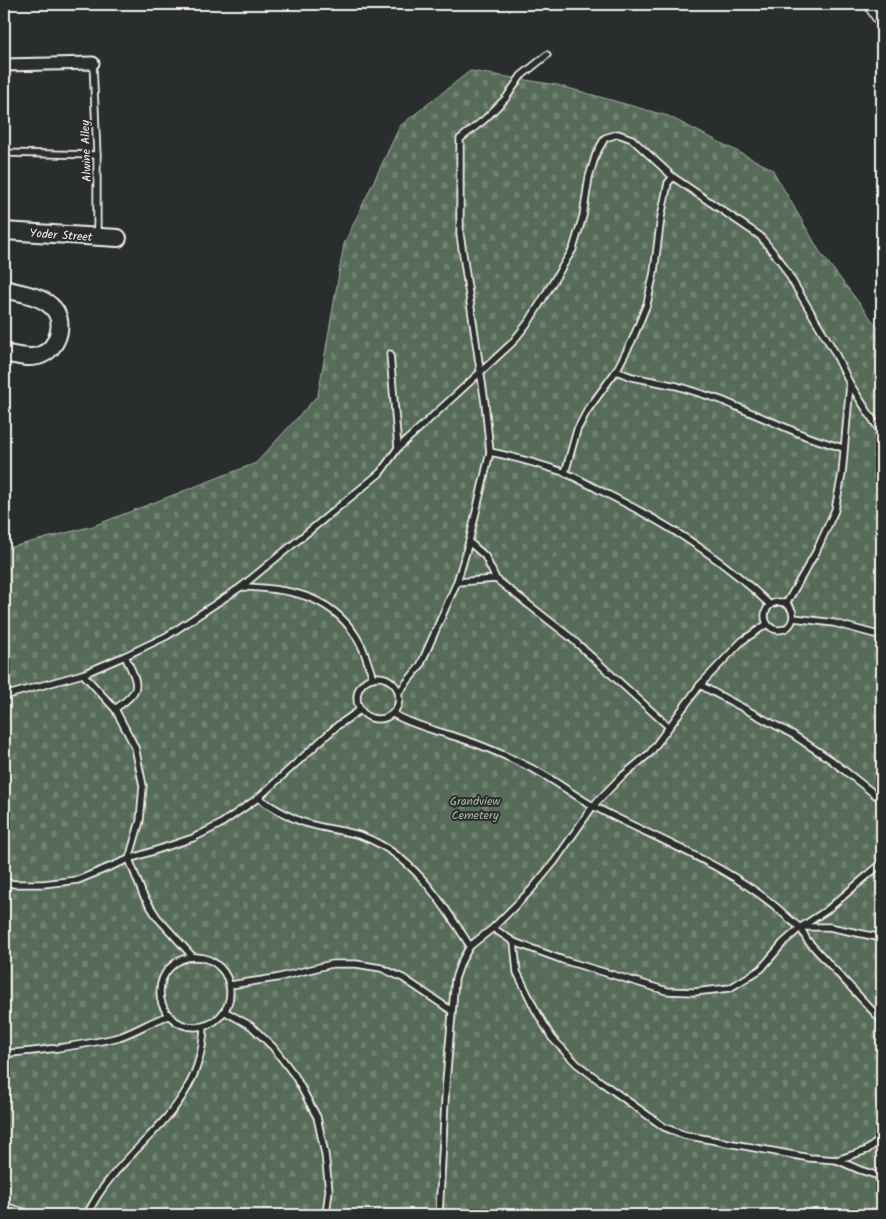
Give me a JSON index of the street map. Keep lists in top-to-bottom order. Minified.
{"streets":{"street":["Yoder Street"],"lane":["Alwine Alley"]},"crossings":[["Alwine Alley","Yoder Street"]],"parks":["Grandview Cemetery"]}
